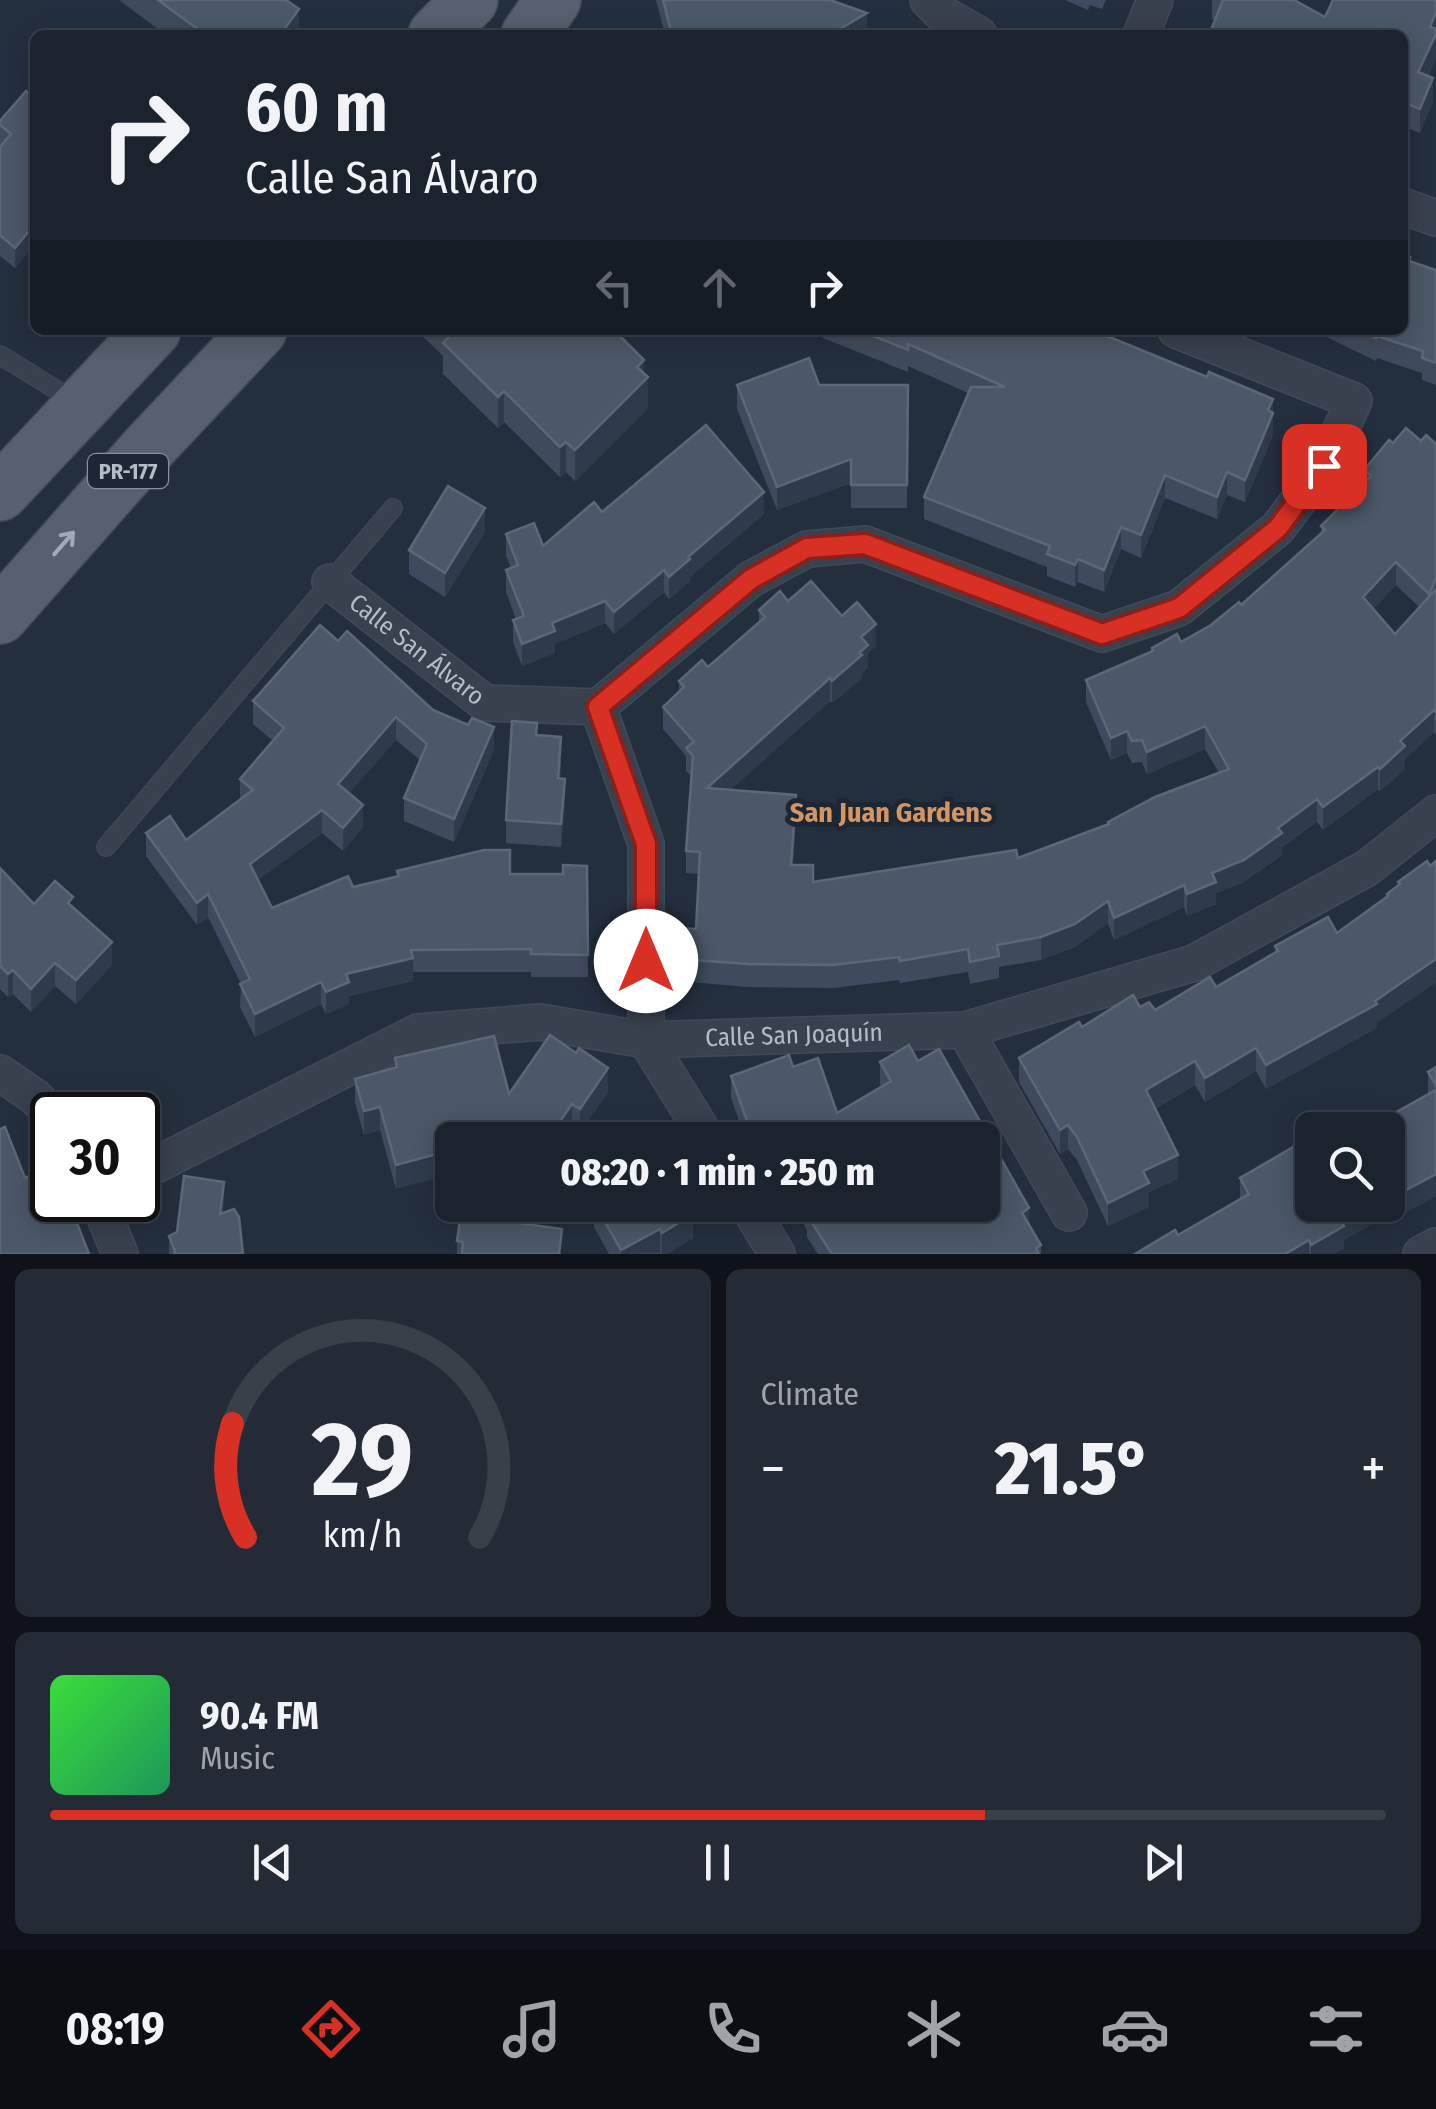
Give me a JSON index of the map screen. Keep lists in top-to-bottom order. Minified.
{"streets":{"main road":["PR-177"],"street":["Calle San Álvaro","Calle San Joaquín"]},"districts":["San Juan Gardens"],"page":{"turn":["60 m","Calle San Álvaro"],"limit":"30","trip":"08:20 · 1 min · 250 m","tile":"Climate","heat":["−","21.5°","+"],"song":["90.4 FM","Music"],"tabs":"08:19","gauge":["29","km/h"]}}
